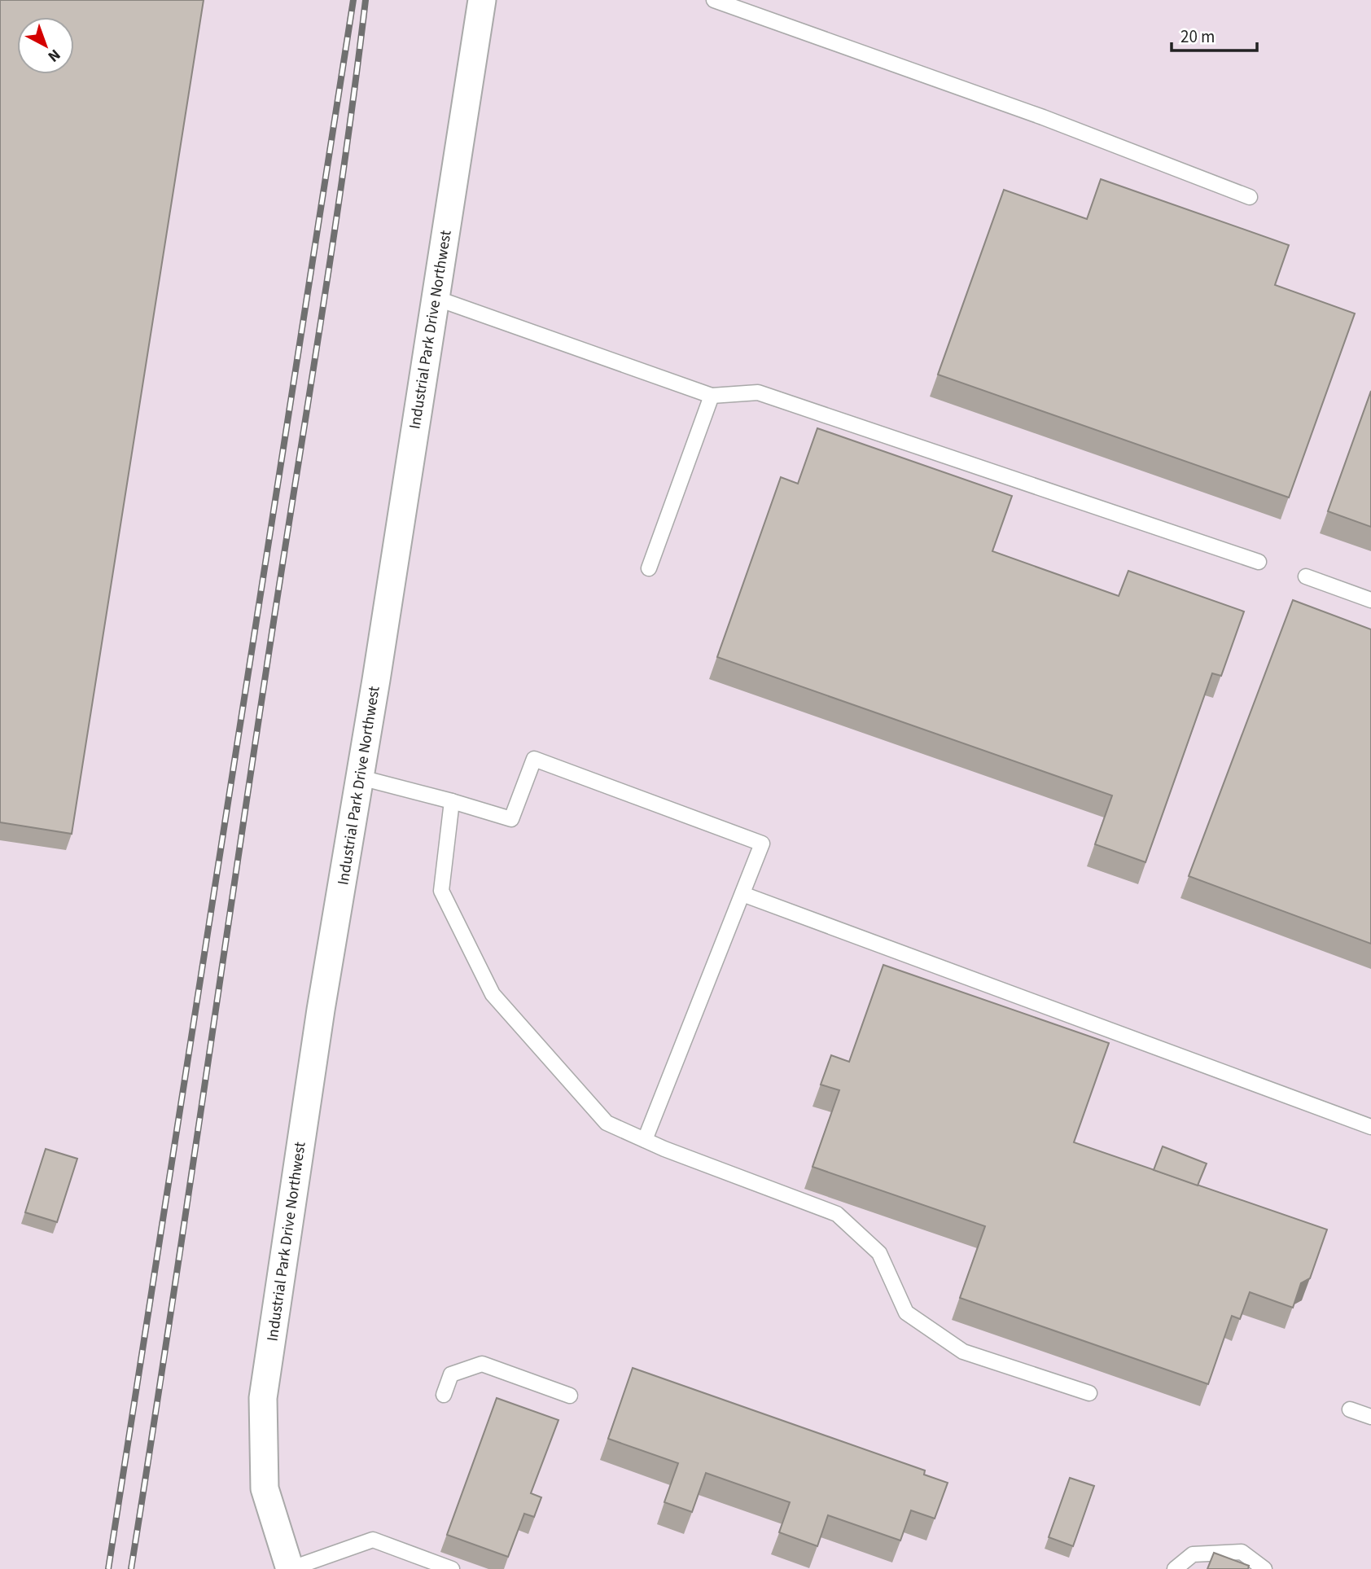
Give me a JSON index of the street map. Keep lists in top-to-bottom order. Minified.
{"streets":{"street":["Industrial Park Drive Northwest"]},"scale_bar":"20 m","north":"bottom right"}
